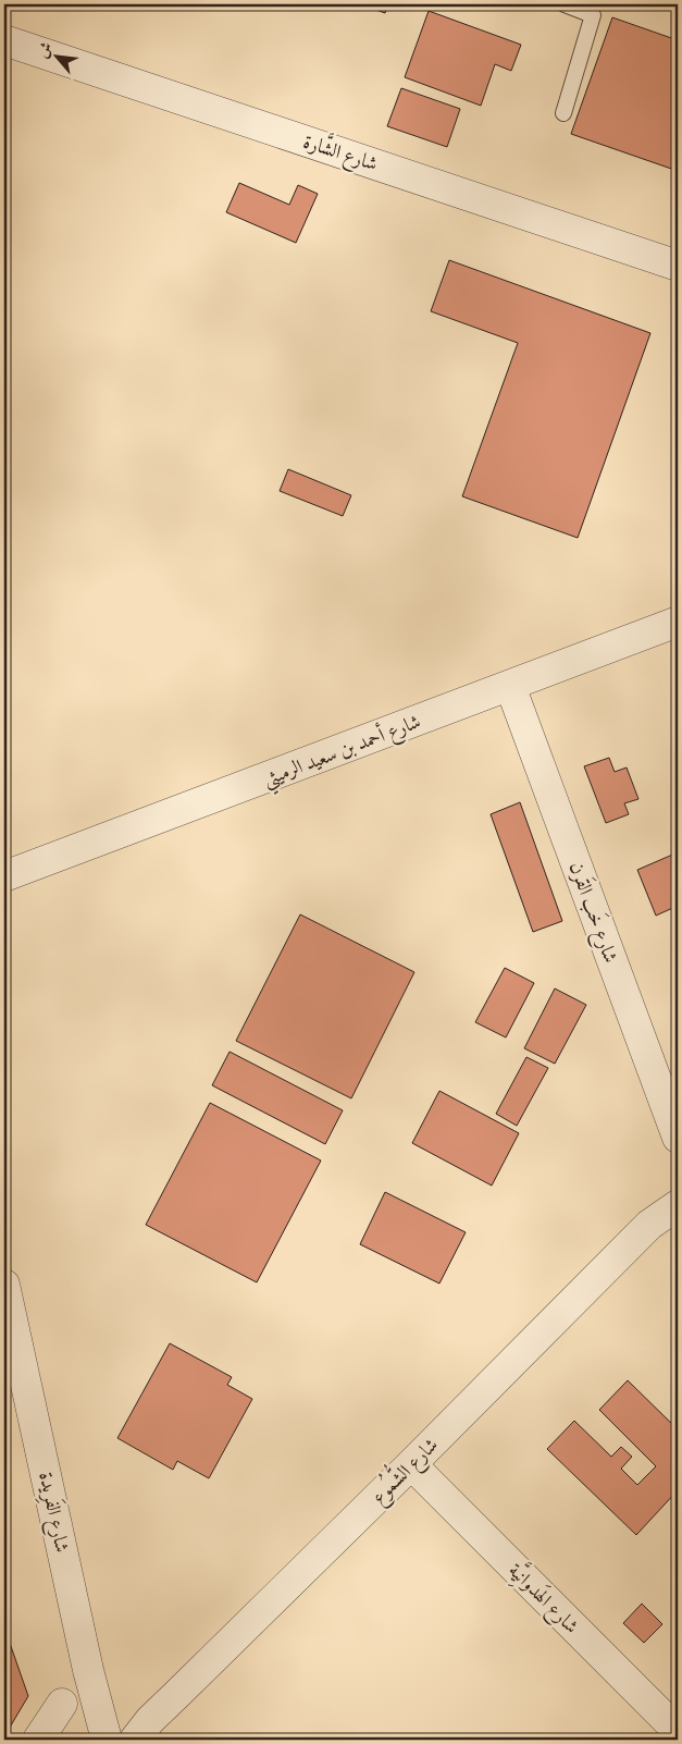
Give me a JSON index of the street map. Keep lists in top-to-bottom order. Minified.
{"streets":{"street":["شارع الشَّارة","شارع أحمد بن سعيد الرميثي","شارع خَب القَرن","شارع الشُّمُوع","شارع الفَرِيدة","شارع الهَدوانِيَّة"]},"crossings":[["شارع أحمد بن سعيد الرميثي","شارع خَب القَرن"],["شارع الشُّمُوع","شارع الهَدوانِيَّة"]],"north":"top left"}
